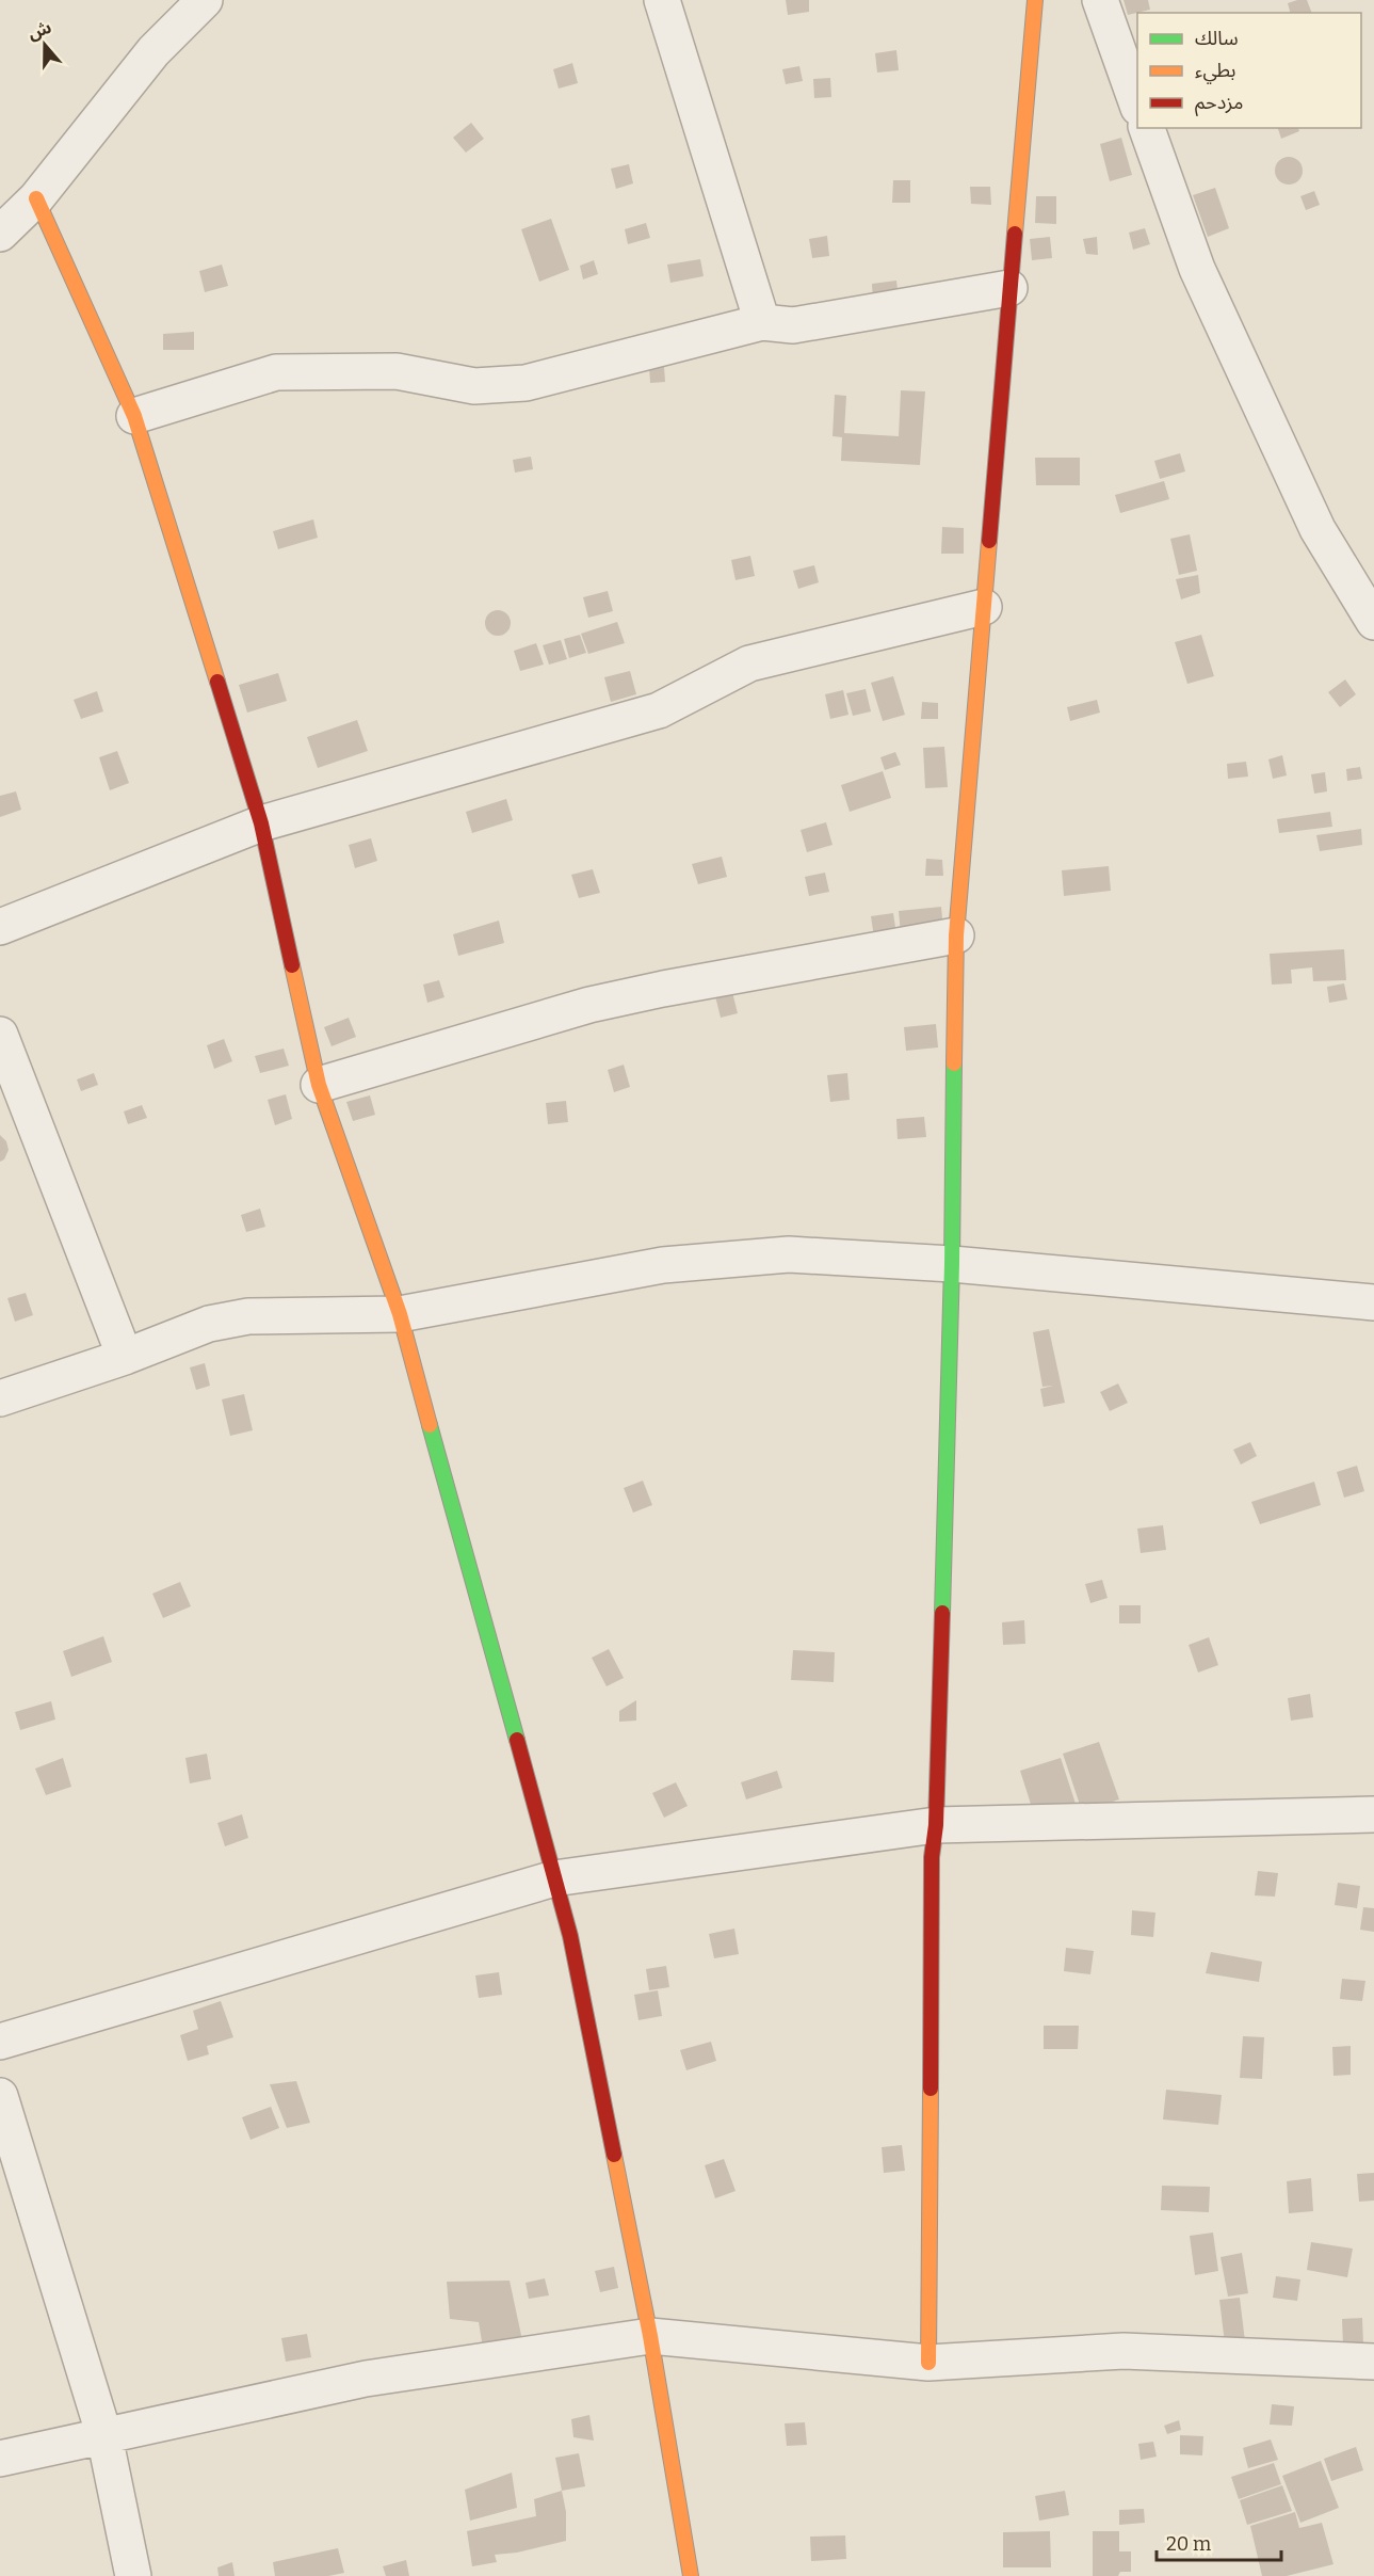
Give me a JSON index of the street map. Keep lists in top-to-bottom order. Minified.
{"legend":["سالك","بطيء","مزدحم"],"scale_bar":"20 m","north":"top"}
